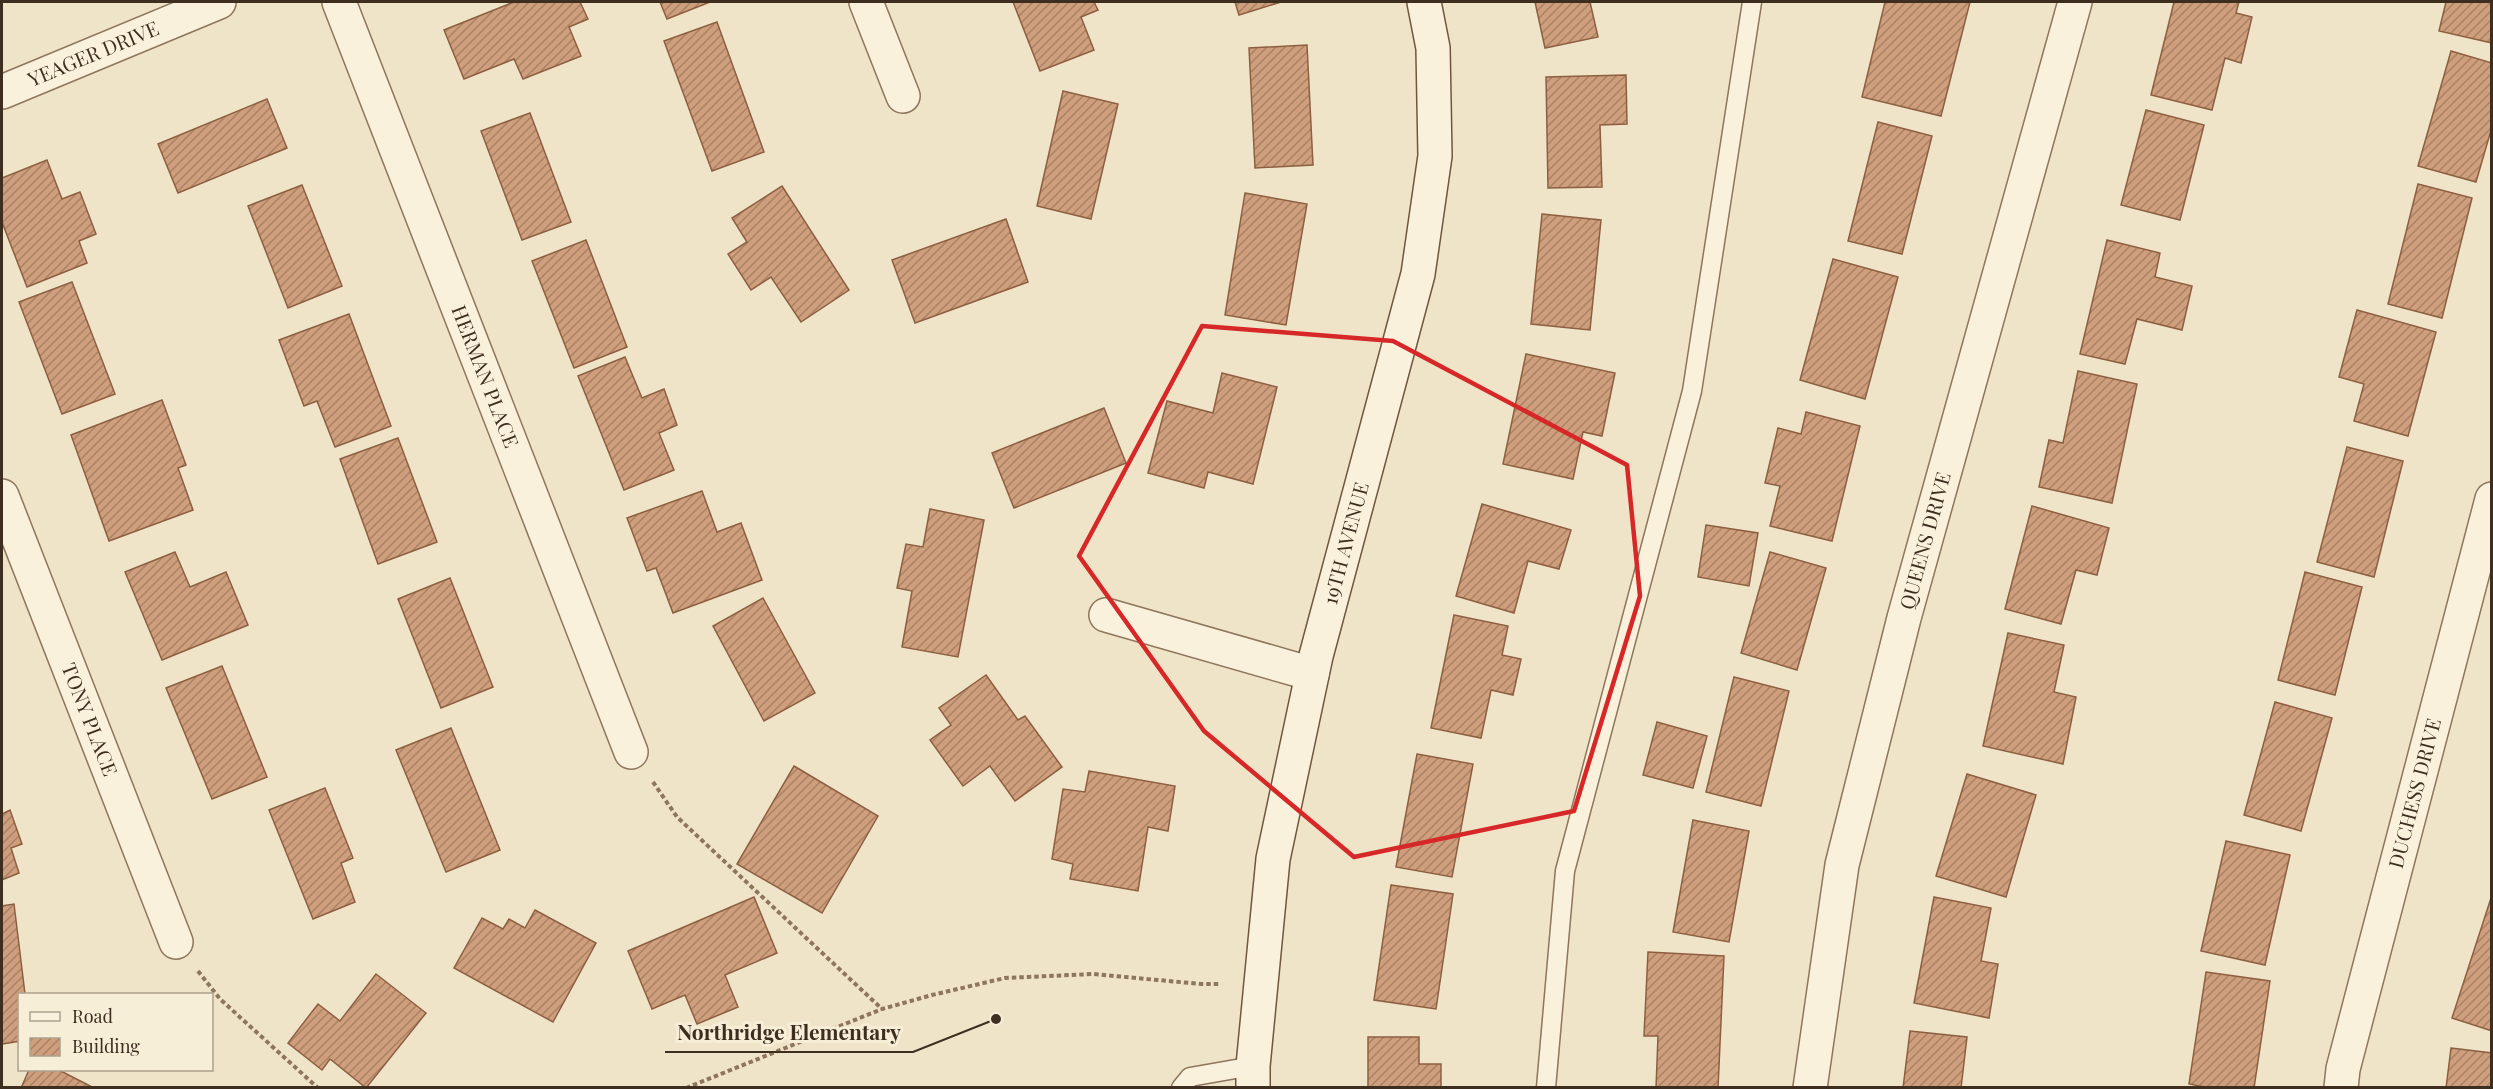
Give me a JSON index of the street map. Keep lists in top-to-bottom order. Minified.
{"streets":{"street":["YEAGER DRIVE","HERMAN PLACE","QUEENS DRIVE","19TH AVENUE","TONY PLACE","DUCHESS DRIVE"]},"places":["Northridge Elementary"],"legend":["Road","Building"]}
